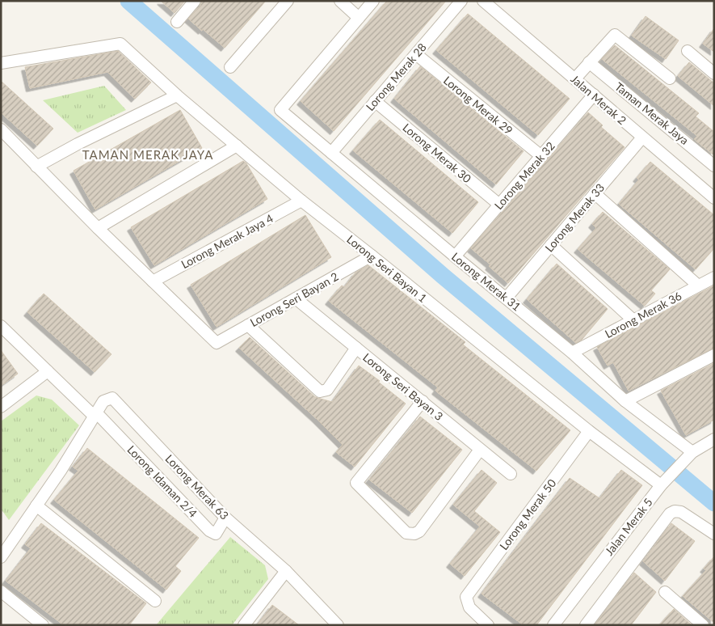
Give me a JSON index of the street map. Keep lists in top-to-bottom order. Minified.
{"streets":{"street":["Lorong Merak 28","Jalan Merak 2","Lorong Merak 29","Taman Merak Jaya","Lorong Merak 30","Lorong Merak 32","Lorong Merak 33","Lorong Merak Jaya 4","Lorong Seri Bayan 1","Lorong Merak 31","Lorong Seri Bayan 2","Lorong Merak 36","Lorong Seri Bayan 3","Lorong Idaman 2/4","Lorong Merak 63","Lorong Merak 50","Jalan Merak 5"]},"crossings":[["Lorong Merak 28","Lorong Merak 29"],["Lorong Merak 28","Lorong Merak 30"],["Lorong Merak 28","Lorong Merak 31"],["Jalan Merak 2","Lorong Merak 32"],["Jalan Merak 2","Lorong Merak 33"],["Lorong Merak 29","Lorong Merak 32"],["Lorong Merak 30","Lorong Merak 32"],["Lorong Merak 32","Lorong Merak 31"],["Lorong Merak 33","Lorong Merak 31"],["Lorong Merak Jaya 4","Lorong Seri Bayan 1"],["Lorong Merak Jaya 4","Lorong Seri Bayan 2"],["Lorong Seri Bayan 1","Lorong Seri Bayan 2"],["Lorong Seri Bayan 1","Lorong Merak 50"],["Lorong Seri Bayan 1","Jalan Merak 5"],["Lorong Merak 31","Lorong Merak 36"],["Lorong Merak 31","Jalan Merak 5"],["Lorong Seri Bayan 2","Lorong Seri Bayan 3"],["Lorong Idaman 2/4","Lorong Merak 63"]],"districts":["TAMAN MERAK JAYA"]}
